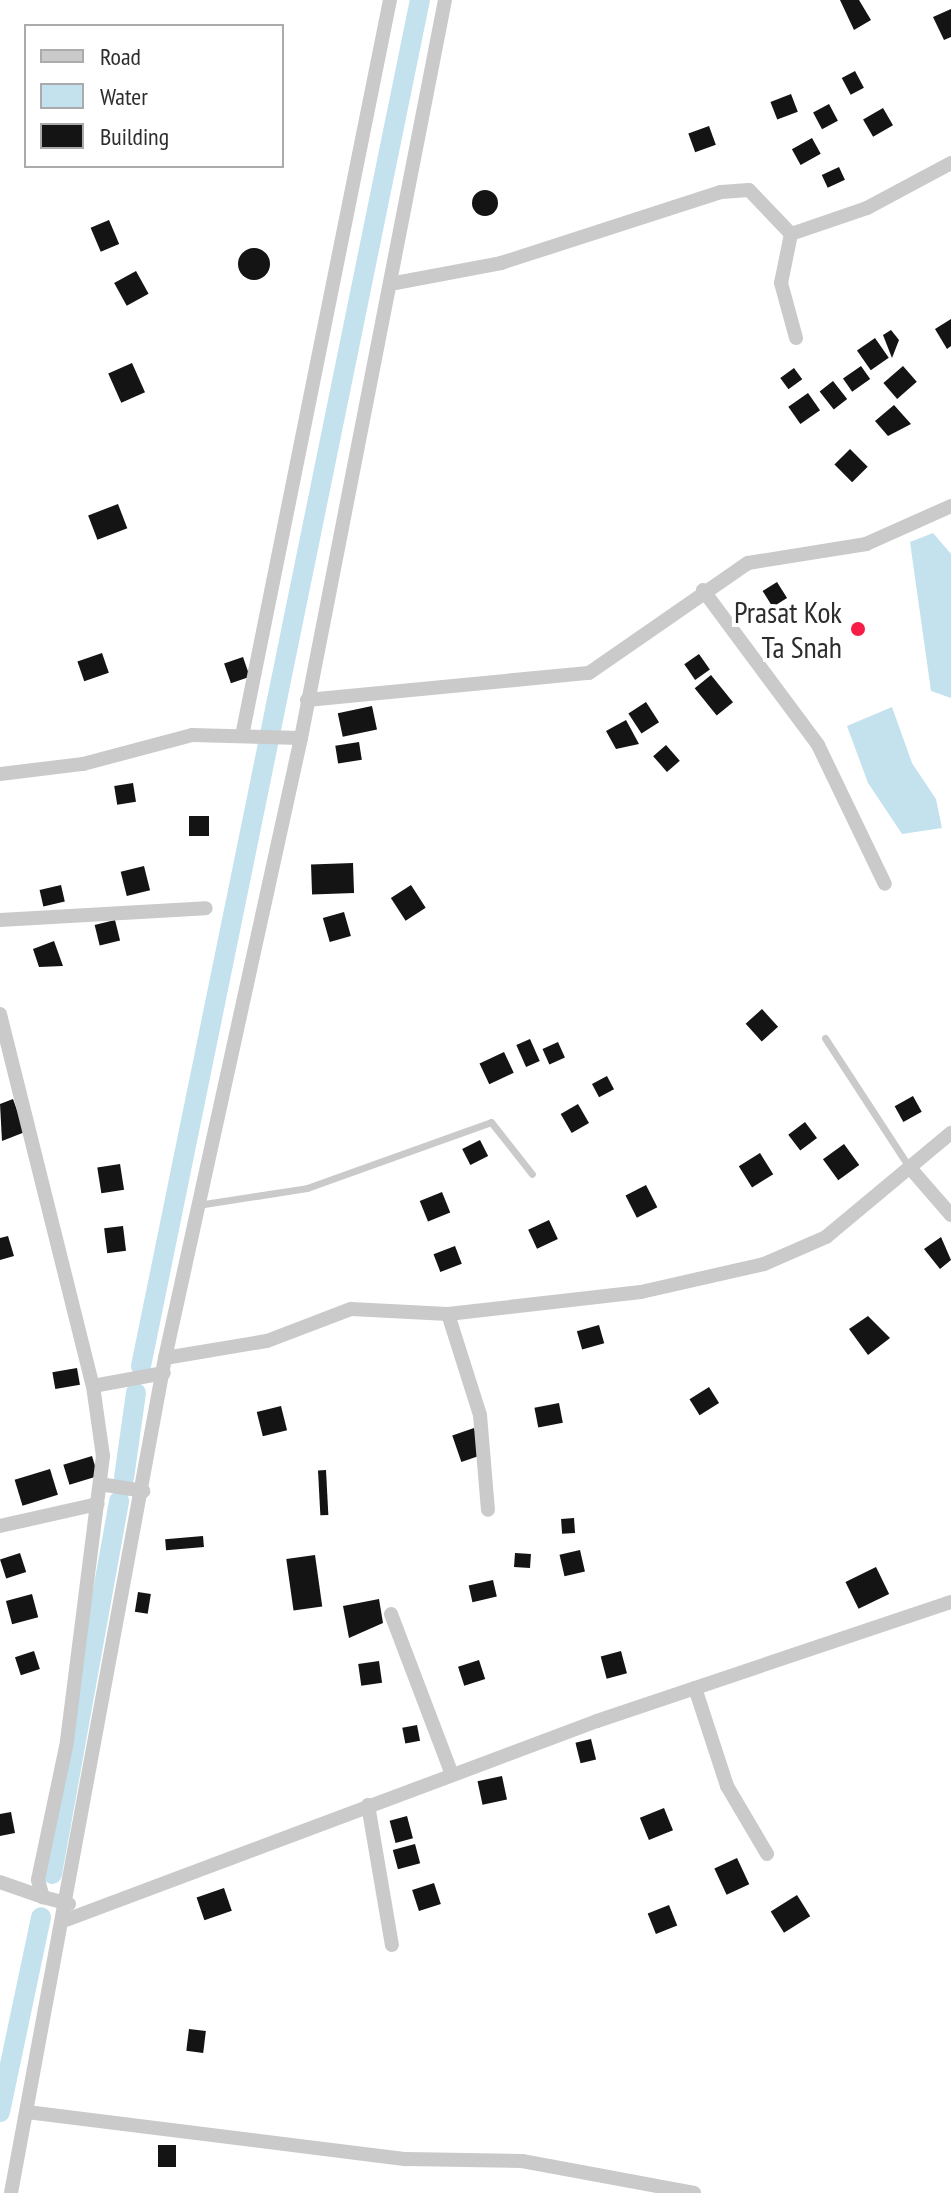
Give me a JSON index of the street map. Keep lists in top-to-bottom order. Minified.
{"places":["Prasat Kok Ta Snah"],"legend":["Road","Water","Building"]}
